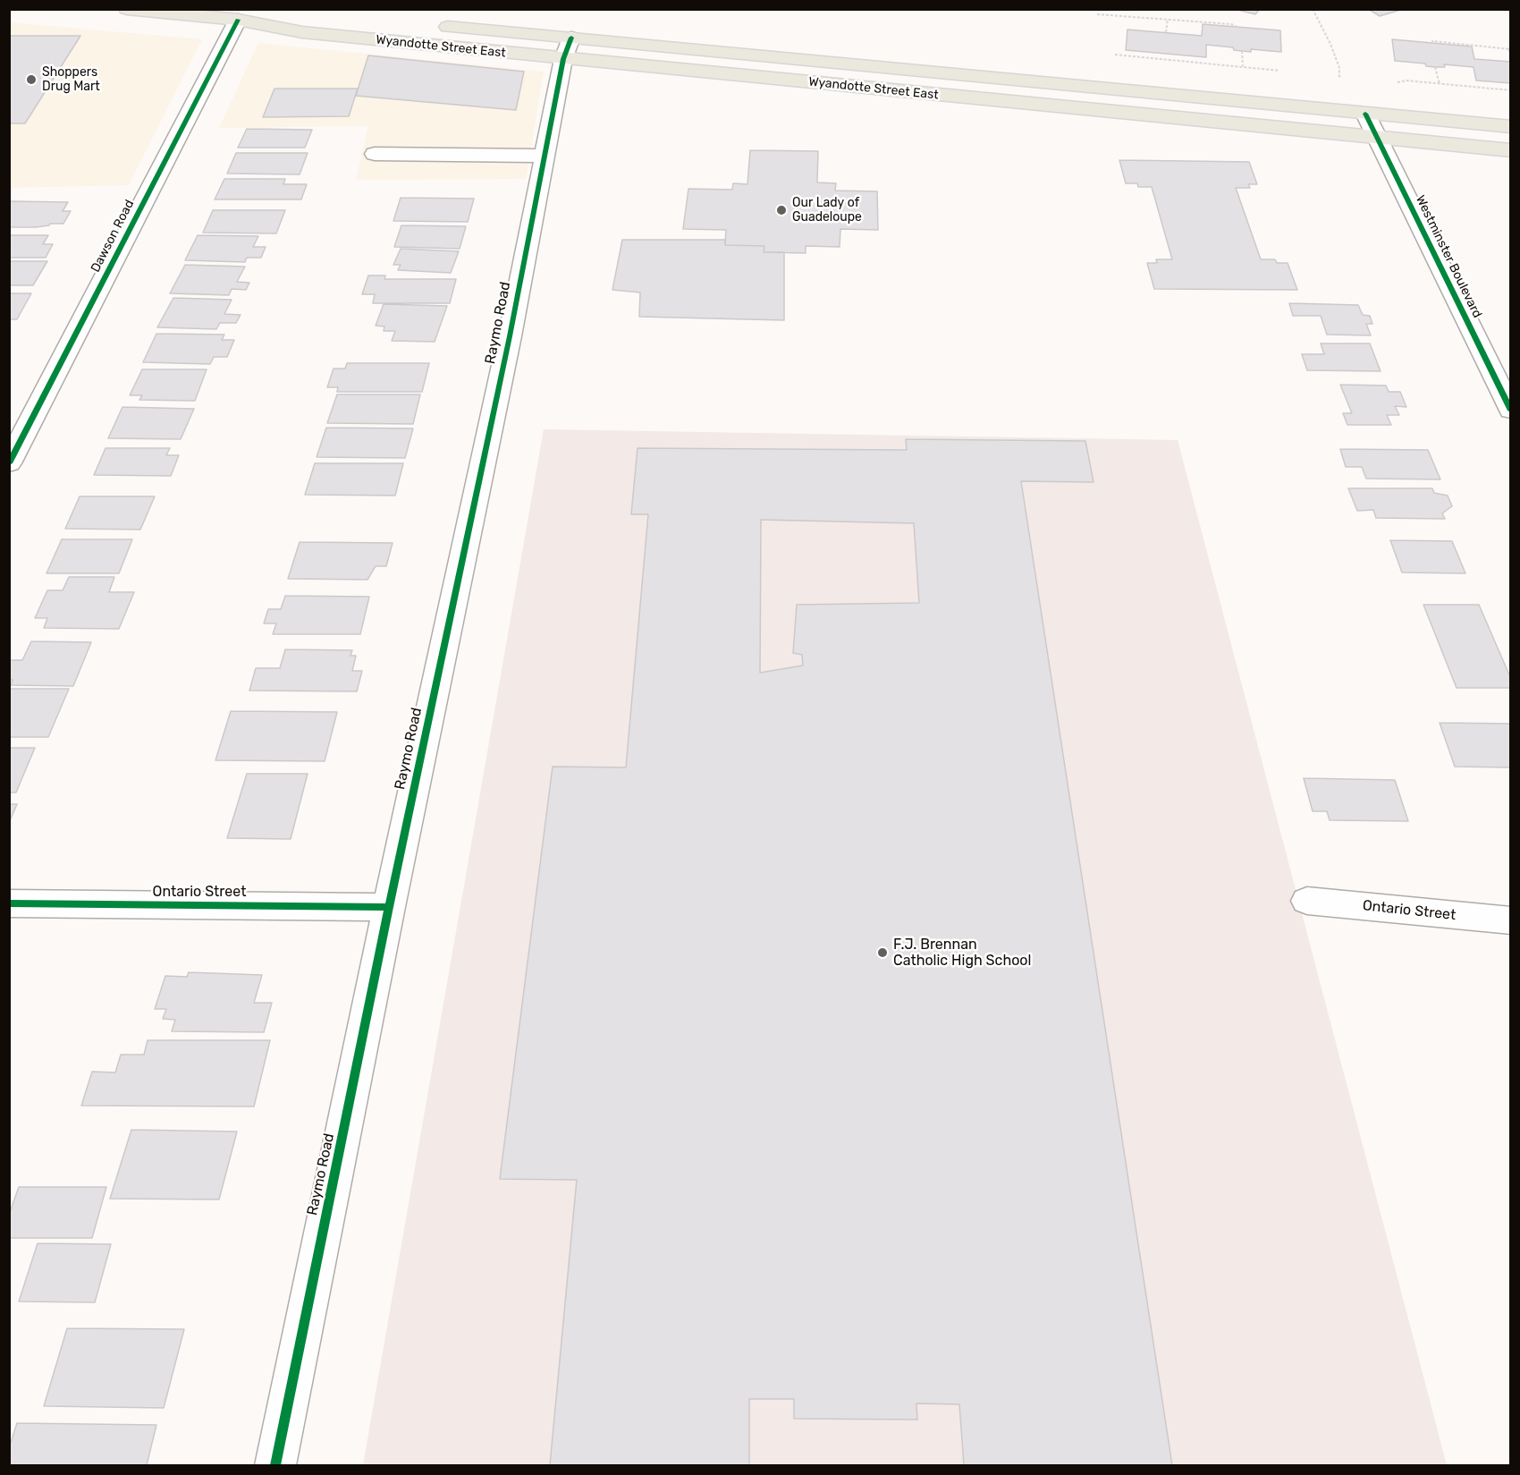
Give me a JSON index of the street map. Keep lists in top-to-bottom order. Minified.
{"streets":{"main road":["Wyandotte Street East"],"street":["Dawson Road","Westminster Boulevard","Raymo Road","Ontario Street"]},"crossings":[["Wyandotte Street East","Dawson Road"],["Wyandotte Street East","Westminster Boulevard"],["Wyandotte Street East","Raymo Road"],["Raymo Road","Ontario Street"]],"places":["Shoppers Drug Mart","Our Lady of Guadeloupe","F.J. Brennan Catholic High School"]}
